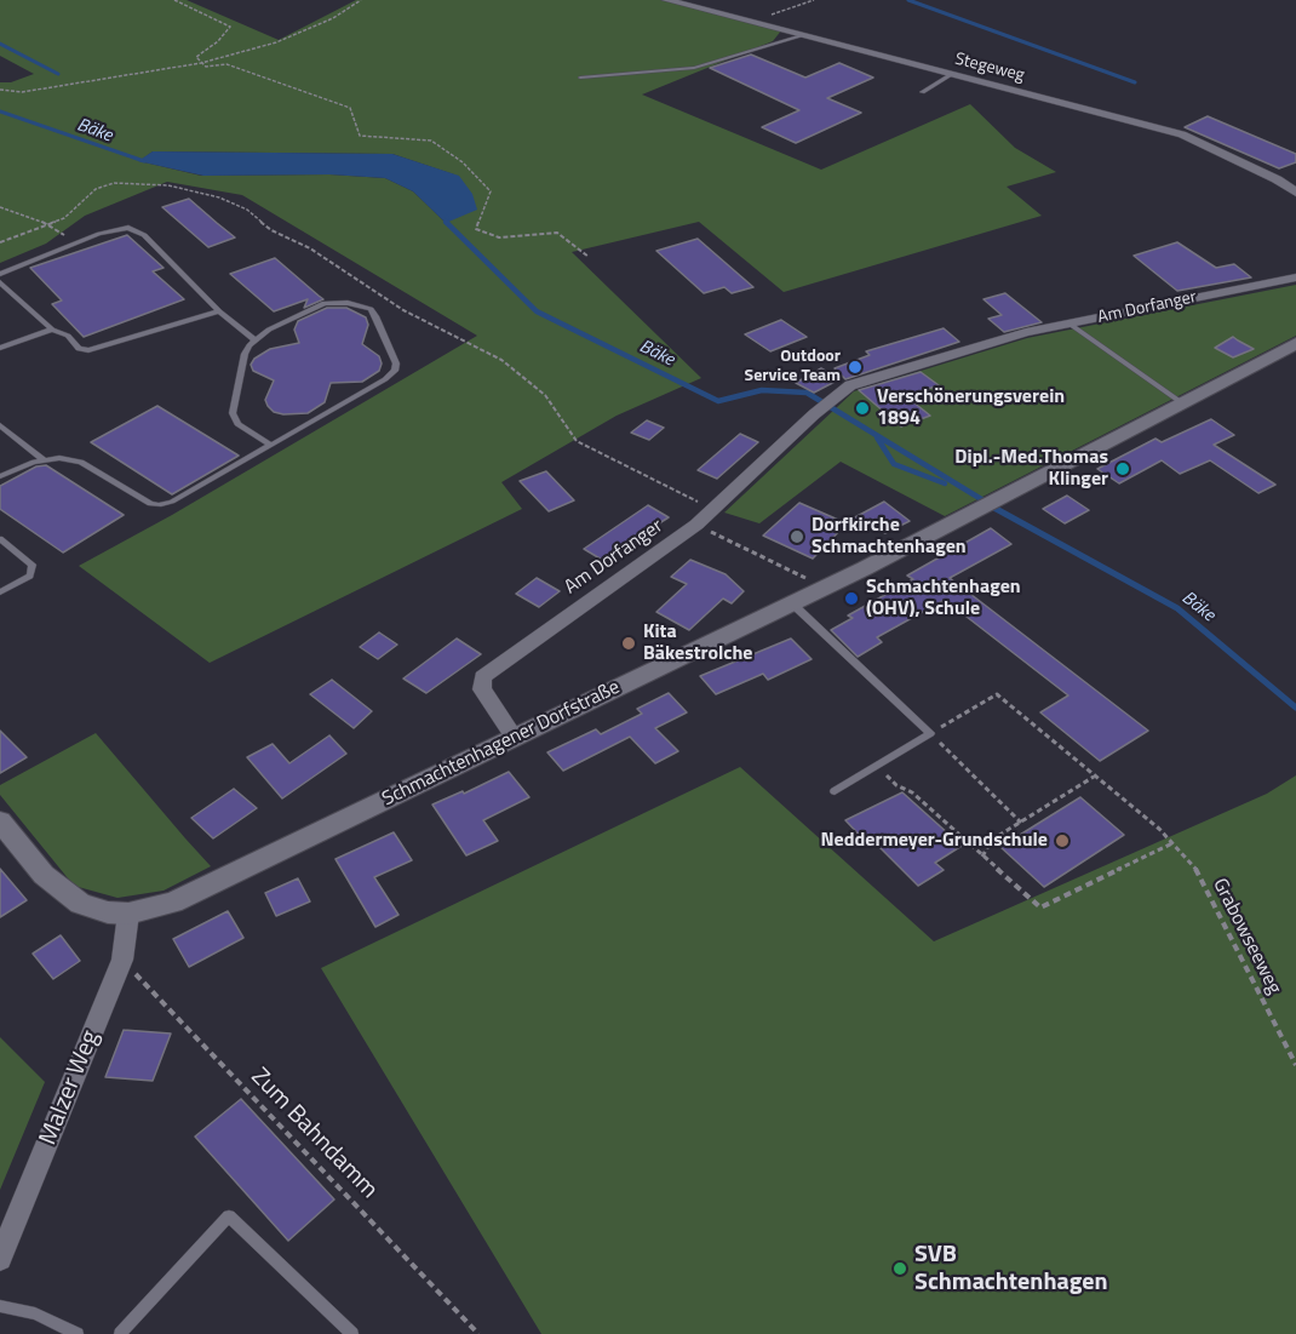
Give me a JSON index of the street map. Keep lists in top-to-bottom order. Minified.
{"streets":{"main road":["Schmachtenhagener Dorfstraße"],"street":["Stegeweg","Am Dorfanger","Malzer Weg"],"path":["Grabowseeweg","Zum Bahndamm"]},"crossings":[["Am Dorfanger","Schmachtenhagener Dorfstraße"],["Schmachtenhagener Dorfstraße","Malzer Weg"],["Malzer Weg","Zum Bahndamm"]],"water":["Bäke"],"places":["Outdoor Service Team","Verschönerungsverein 1894","Dipl.-Med.Thomas Klinger","Dorfkirche Schmachtenhagen","Schmachtenhagen (OHV), Schule","Kita Bäkestrolche","Neddermeyer-Grundschule","SVB Schmachtenhagen"]}
